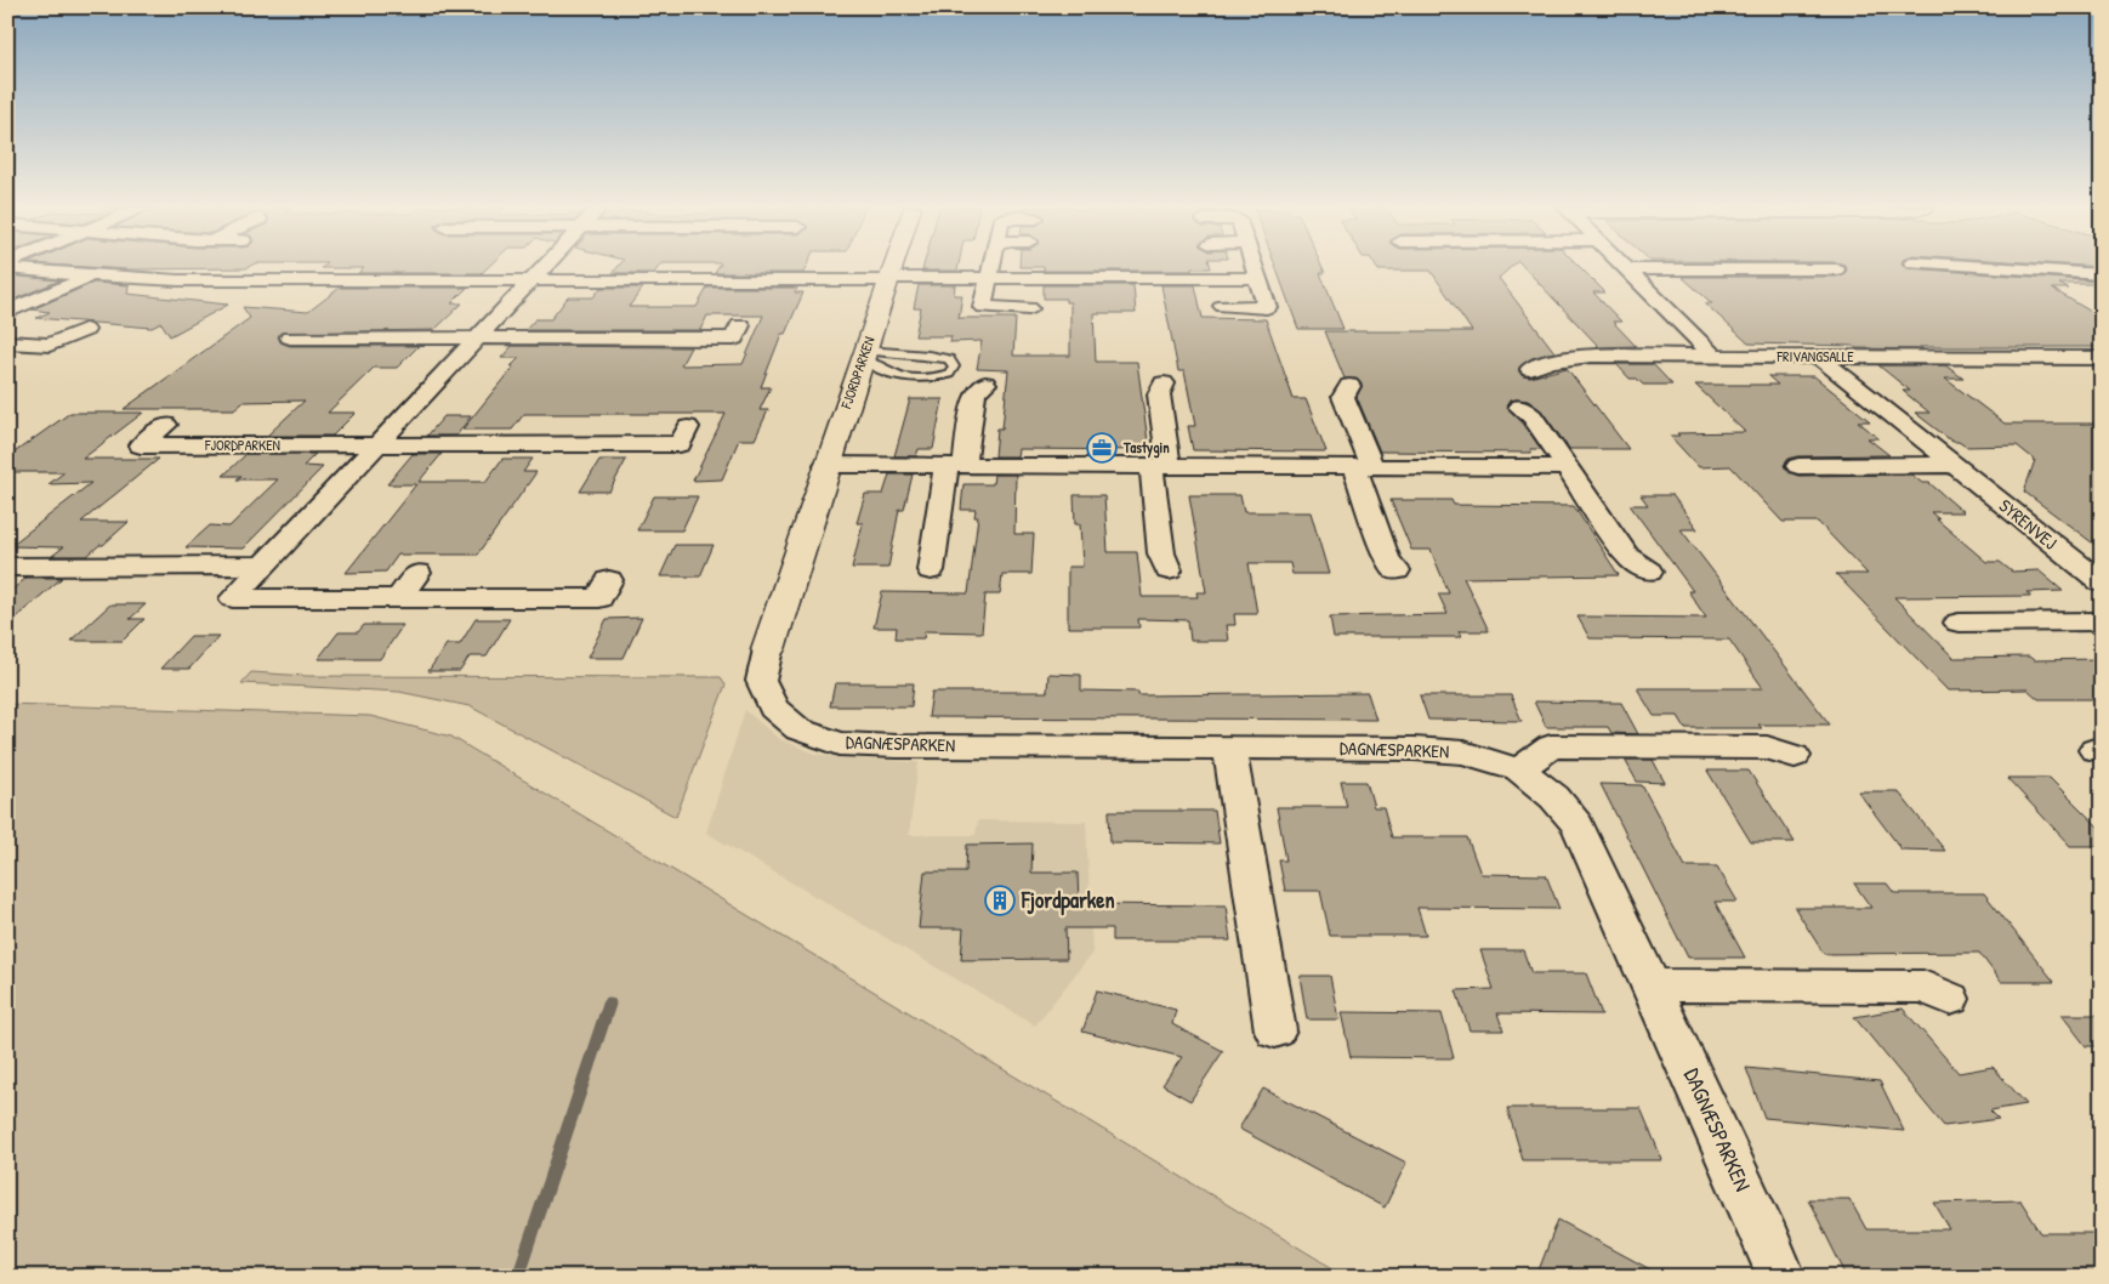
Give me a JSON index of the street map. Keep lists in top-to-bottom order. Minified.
{"streets":{"street":["FRIVANGSALLE","FJORDPARKEN","SYRENVEJ","DAGNÆSPARKEN"]},"crossings":[["FRIVANGSALLE","SYRENVEJ"],["FJORDPARKEN","DAGNÆSPARKEN"]],"places":{"office":["Tastygin"],"building":["Fjordparken"]}}
